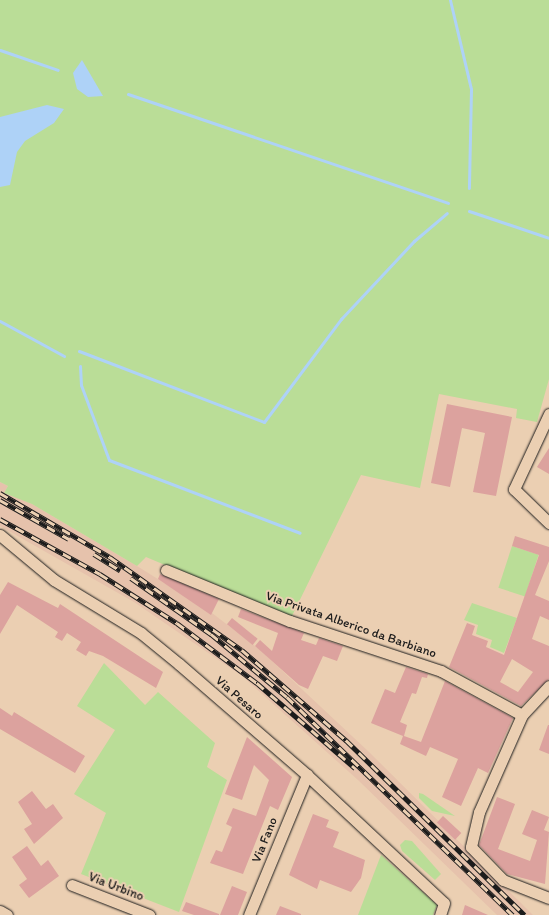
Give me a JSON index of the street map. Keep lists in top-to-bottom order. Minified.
{"streets":{"street":["Via Privata Alberico da Barbiano","Via Pesaro","Via Fano","Via Urbino"]},"crossings":[["Via Pesaro","Via Fano"]]}
